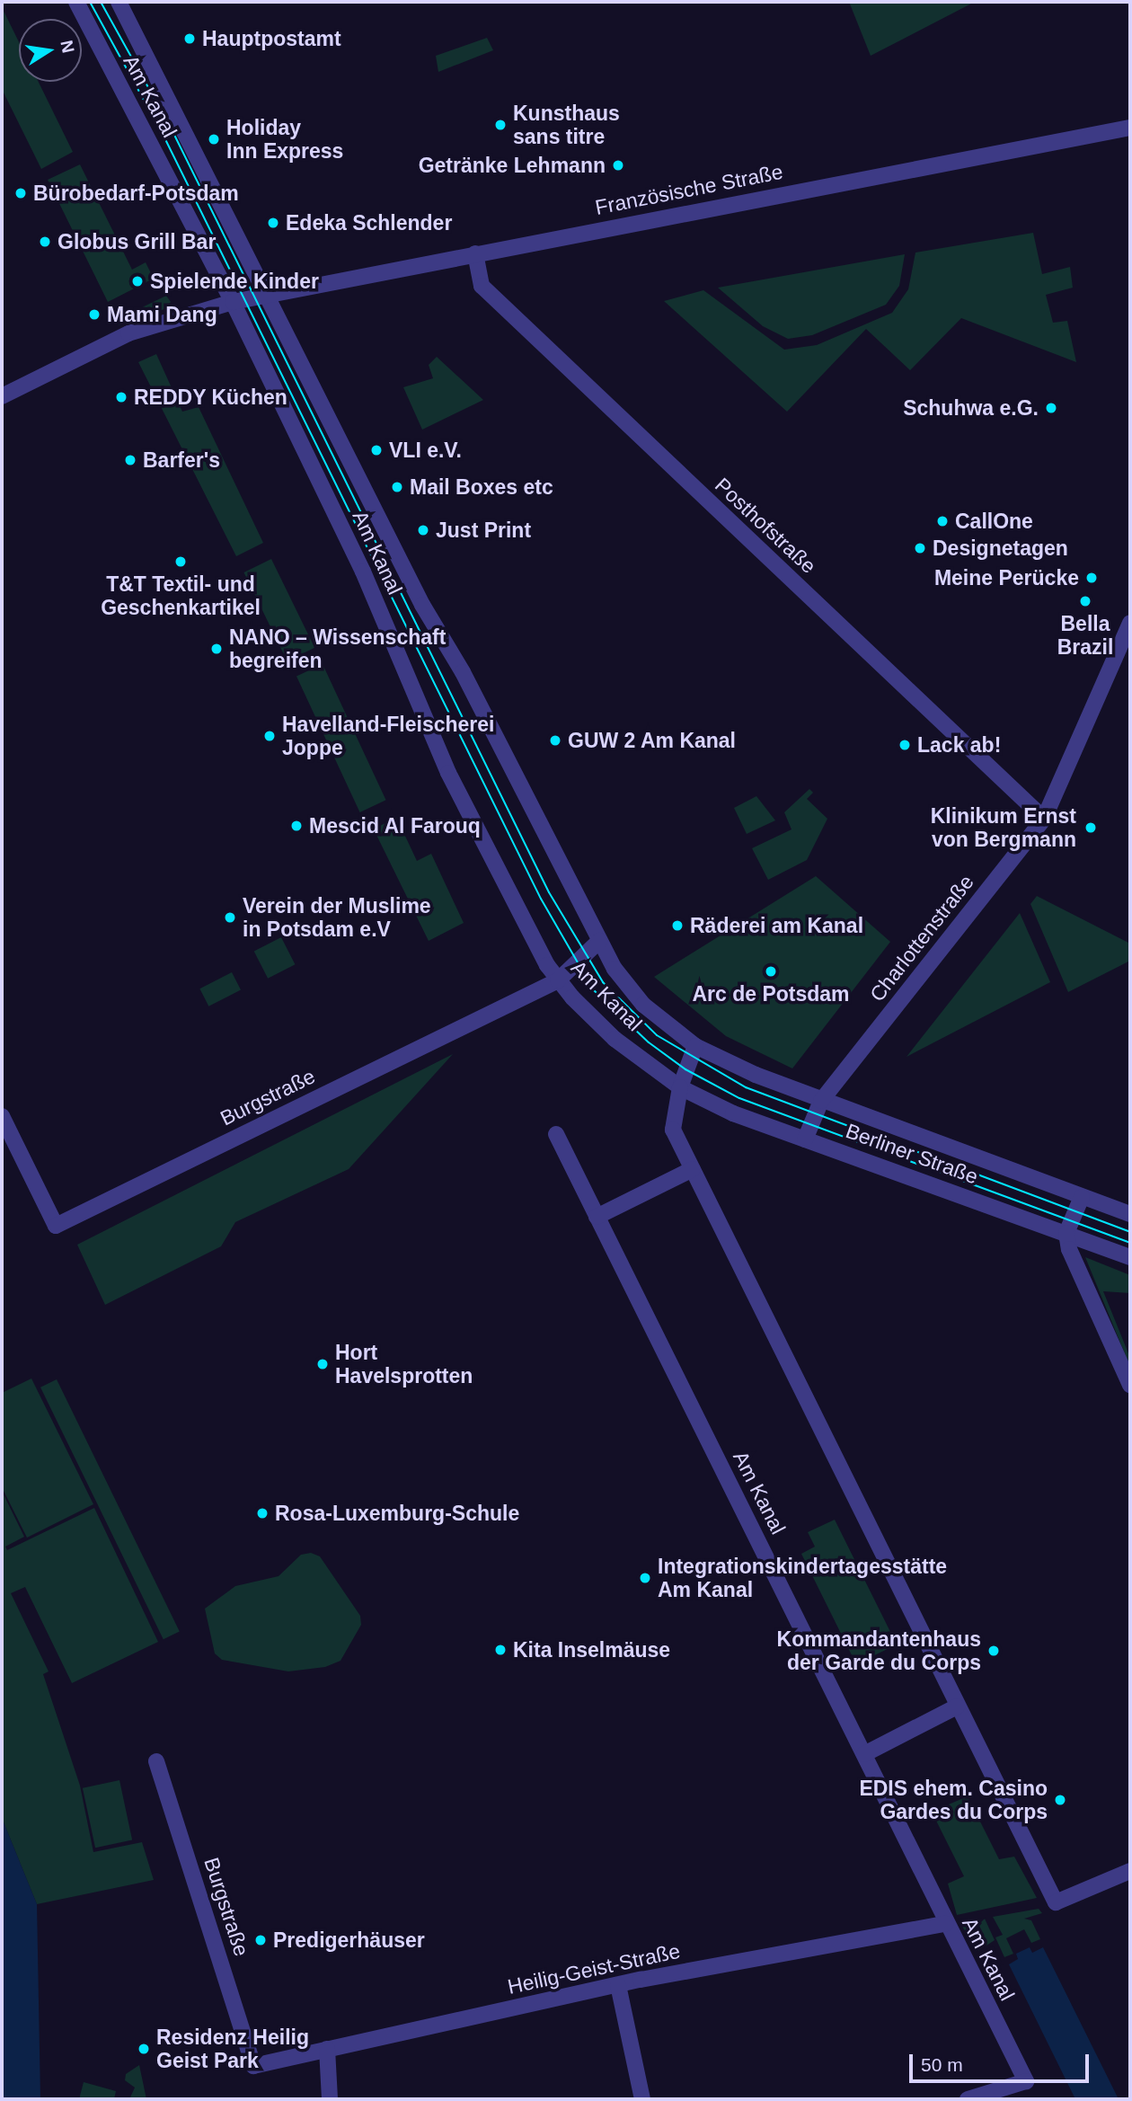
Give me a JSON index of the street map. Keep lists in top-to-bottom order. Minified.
{"streets":{"street":["Am Kanal","Französische Straße","Posthofstraße","Charlottenstraße","Burgstraße","Berliner Straße","Heilig-Geist-Straße"]},"crossings":[["Am Kanal","Französische Straße"],["Am Kanal","Burgstraße"],["Am Kanal","Berliner Straße"],["Am Kanal","Heilig-Geist-Straße"],["Französische Straße","Posthofstraße"],["Posthofstraße","Charlottenstraße"],["Charlottenstraße","Berliner Straße"],["Burgstraße","Heilig-Geist-Straße"]],"places":["Hauptpostamt","Kunsthaus sans titre","Holiday Inn Express","Getränke Lehmann","Bürobedarf-Potsdam","Edeka Schlender","Globus Grill Bar","Spielende Kinder","Mami Dang","REDDY Küchen","Schuhwa e.G.","VLI e.V.","Barfer's","Mail Boxes etc","CallOne","Just Print","Designetagen","T&T Textil- und Geschenkartikel","Meine Perücke","Bella Brazil","NANO – Wissenschaft begreifen","Havelland-Fleischerei Joppe","GUW 2 Am Kanal","Lack ab!","Mescid Al Farouq","Klinikum Ernst von Bergmann","Verein der Muslime in Potsdam e.V","Räderei am Kanal","Arc de Potsdam","Hort Havelsprotten","Rosa-Luxemburg-Schule","Integrationskindertagesstätte Am Kanal","Kita Inselmäuse","Kommandantenhaus der Garde du Corps","EDIS ehem. Casino Gardes du Corps","Predigerhäuser","Residenz Heilig Geist Park"],"scale_bar":"50 m","north":"right"}
